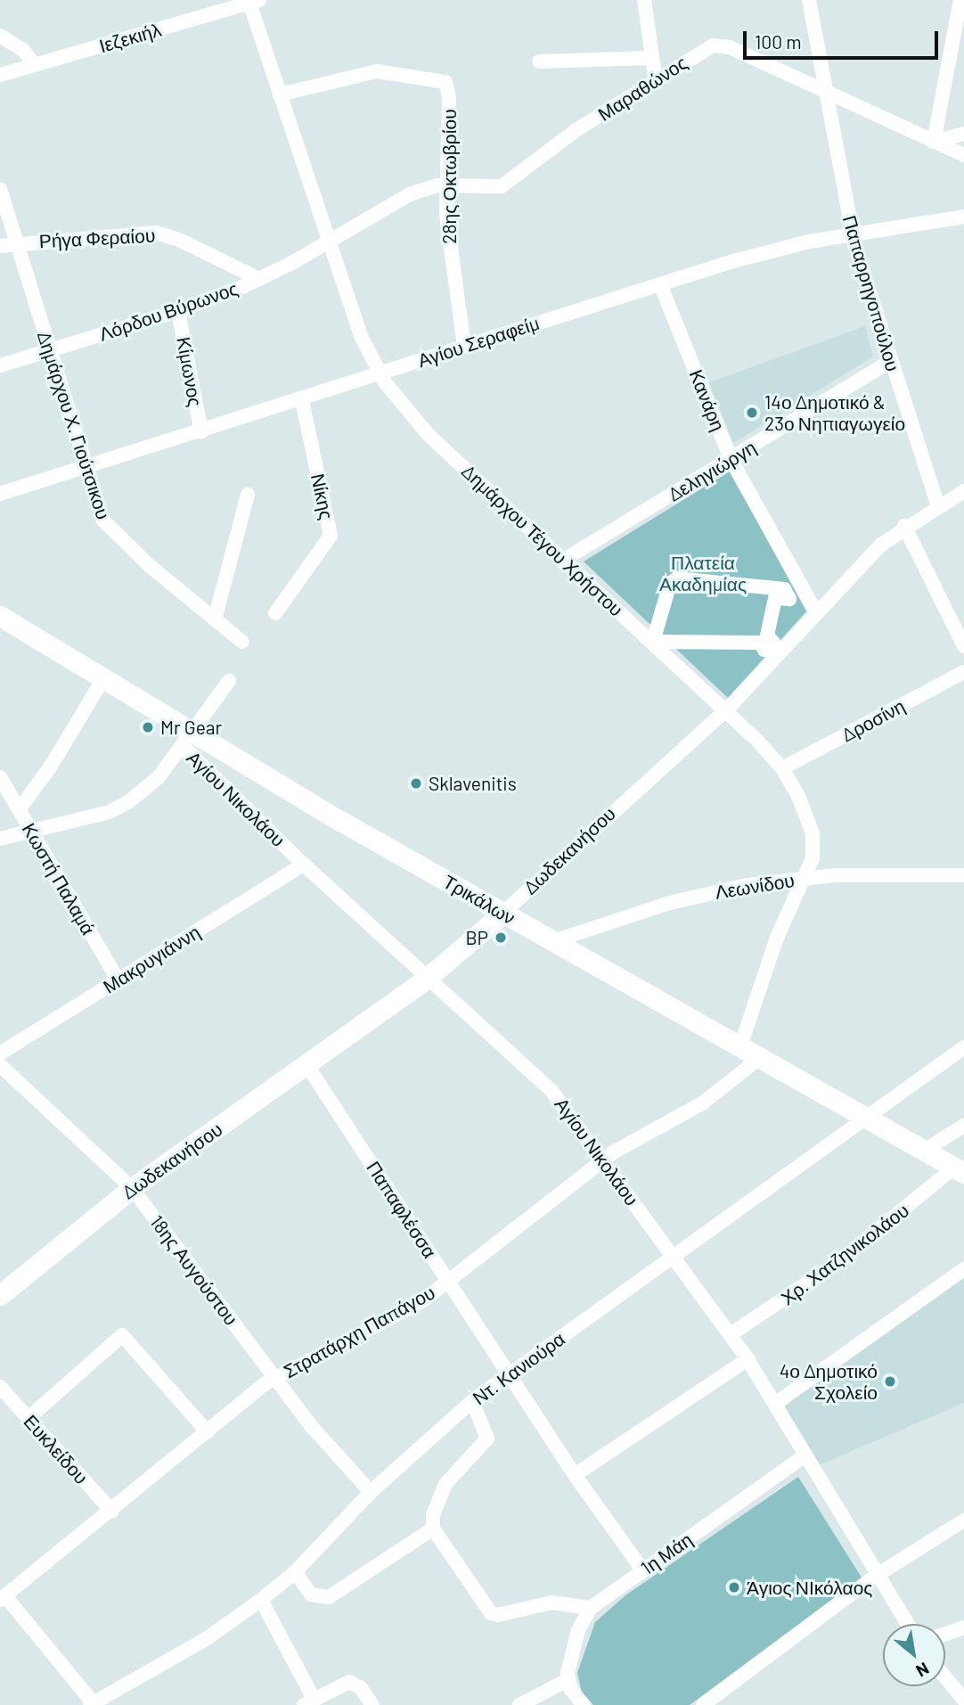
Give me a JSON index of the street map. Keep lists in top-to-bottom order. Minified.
{"streets":{"main road":["Δωδεκανήσου","Τρικάλων"],"street":["Ιεζεκιήλ","Μαραθώνος","28ης Οκτωβρίου","Ρήγα Φεραίου","Παπαρρηγοπούλου","Λόρδου Βύρωνος","Αγίου Σεραφείμ","Κίμωνος","Κανάρη","Δημάρχου Χ. Γιούτσικου","Δεληγιώργη","Νίκης","Δημάρχου Τέγου Χρήστου","Δροσίνη","Αγίου Νικολάου","Κωστή Παλαμά","Λεωνίδου","Μακρυγιάννη","Παπαφλέσσα","Χρ. Χατζηνικολάου","18ης Αυγούστου","Στρατάρχη Παπάγου","Ντ. Κανιούρα","Ευκλείδου","1η Μάη"]},"crossings":[["Ιεζεκιήλ","Δημάρχου Τέγου Χρήστου"],["Μαραθώνος","28ης Οκτωβρίου"],["Μαραθώνος","Παπαρρηγοπούλου"],["Μαραθώνος","Λόρδου Βύρωνος"],["Μαραθώνος","Δημάρχου Τέγου Χρήστου"],["28ης Οκτωβρίου","Αγίου Σεραφείμ"],["28ης Οκτωβρίου","Δημάρχου Τέγου Χρήστου"],["Ρήγα Φεραίου","Λόρδου Βύρωνος"],["Ρήγα Φεραίου","Δημάρχου Χ. Γιούτσικου"],["Παπαρρηγοπούλου","Αγίου Σεραφείμ"],["Παπαρρηγοπούλου","Δεληγιώργη"],["Παπαρρηγοπούλου","Δωδεκανήσου"],["Λόρδου Βύρωνος","Κίμωνος"],["Λόρδου Βύρωνος","Δημάρχου Χ. Γιούτσικου"],["Λόρδου Βύρωνος","Δημάρχου Τέγου Χρήστου"],["Αγίου Σεραφείμ","Κίμωνος"],["Αγίου Σεραφείμ","Κανάρη"],["Αγίου Σεραφείμ","Δημάρχου Χ. Γιούτσικου"],["Αγίου Σεραφείμ","Νίκης"],["Αγίου Σεραφείμ","Δημάρχου Τέγου Χρήστου"],["Κανάρη","Δεληγιώργη"],["Κανάρη","Δωδεκανήσου"],["Δεληγιώργη","Δημάρχου Τέγου Χρήστου"],["Δημάρχου Τέγου Χρήστου","Δροσίνη"],["Δημάρχου Τέγου Χρήστου","Δωδεκανήσου"],["Δημάρχου Τέγου Χρήστου","Λεωνίδου"],["Δημάρχου Τέγου Χρήστου","Τρικάλων"],["Αγίου Νικολάου","Δωδεκανήσου"],["Αγίου Νικολάου","Τρικάλων"],["Αγίου Νικολάου","Μακρυγιάννη"],["Αγίου Νικολάου","Χρ. Χατζηνικολάου"],["Αγίου Νικολάου","Στρατάρχη Παπάγου"],["Αγίου Νικολάου","Ντ. Κανιούρα"],["Αγίου Νικολάου","1η Μάη"],["Δωδεκανήσου","Τρικάλων"],["Δωδεκανήσου","Παπαφλέσσα"],["Δωδεκανήσου","18ης Αυγούστου"],["Κωστή Παλαμά","Μακρυγιάννη"],["Λεωνίδου","Τρικάλων"],["Τρικάλων","Χρ. Χατζηνικολάου"],["Τρικάλων","Στρατάρχη Παπάγου"],["Τρικάλων","Ντ. Κανιούρα"],["Παπαφλέσσα","Στρατάρχη Παπάγου"],["Παπαφλέσσα","Ντ. Κανιούρα"],["Παπαφλέσσα","1η Μάη"],["18ης Αυγούστου","Στρατάρχη Παπάγου"],["18ης Αυγούστου","Ντ. Κανιούρα"],["Στρατάρχη Παπάγου","Ευκλείδου"]],"parks":["Πλατεία Ακαδημίας"],"places":["14ο Δημοτικό & 23ο Νηπιαγωγείο","Mr Gear","Sklavenitis","BP","4ο Δημοτικό Σχολείο","Άγιος ΝΙκόλαος"],"scale_bar":"100 m","north":"bottom right"}
